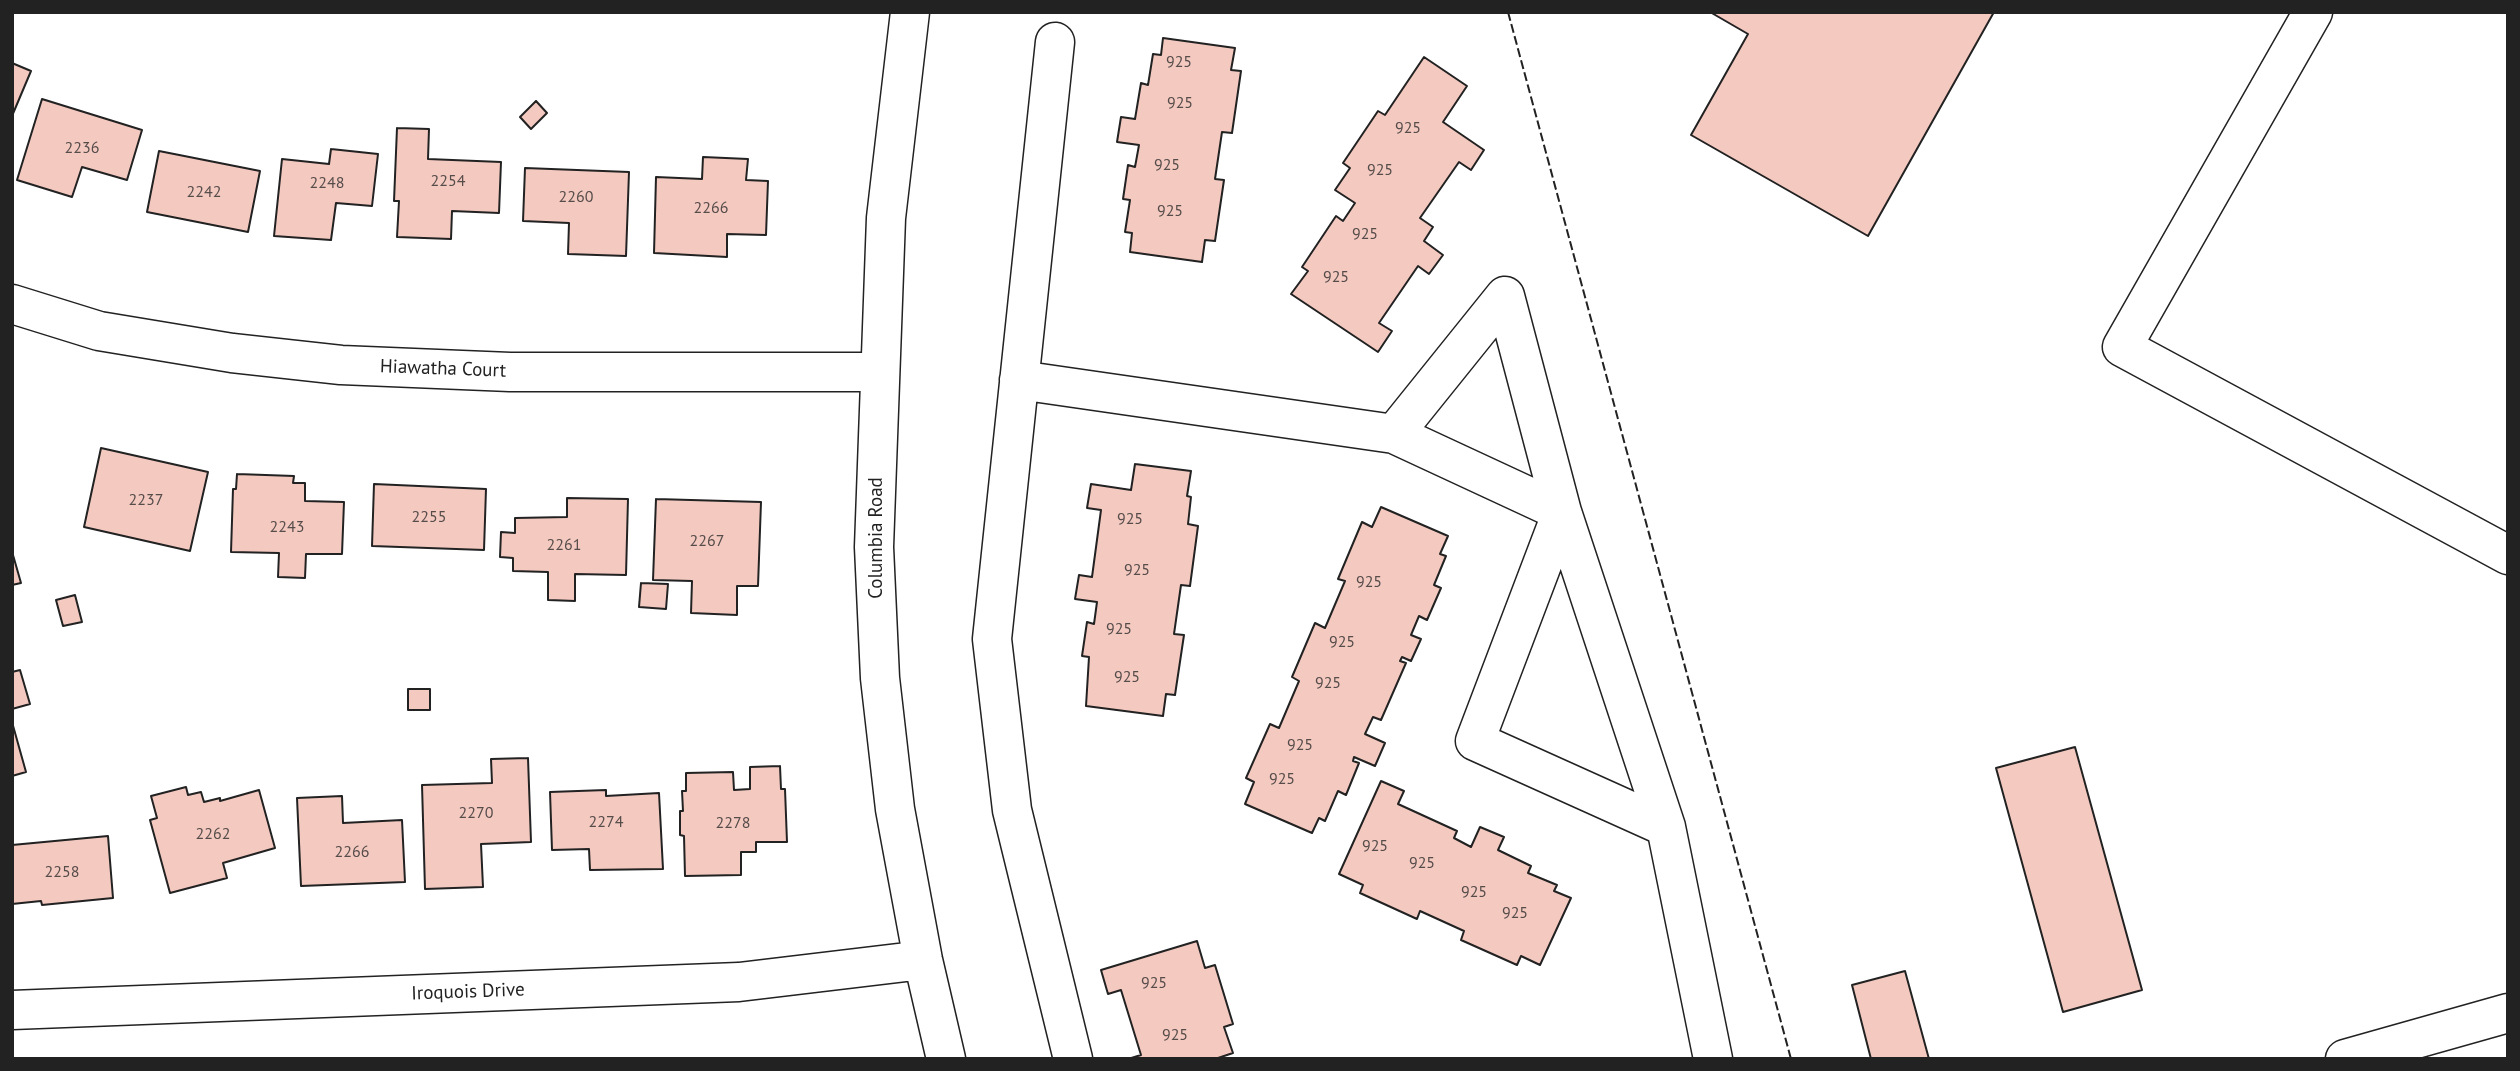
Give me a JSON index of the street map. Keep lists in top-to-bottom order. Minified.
{"streets":{"street":["Hiawatha Court","Columbia Road","Iroquois Drive"]},"crossings":[["Hiawatha Court","Columbia Road"],["Columbia Road","Iroquois Drive"]],"house_numbers":["925","925","925","2236","925","925","2254","2248","2242","2260","2266","925","925","925","2237","2255","925","2243","2267","2261","925","925","925","925","925","925","925","925","2270","2274","2278","2262","925","2266","925","2258","925","925","925","925"]}
